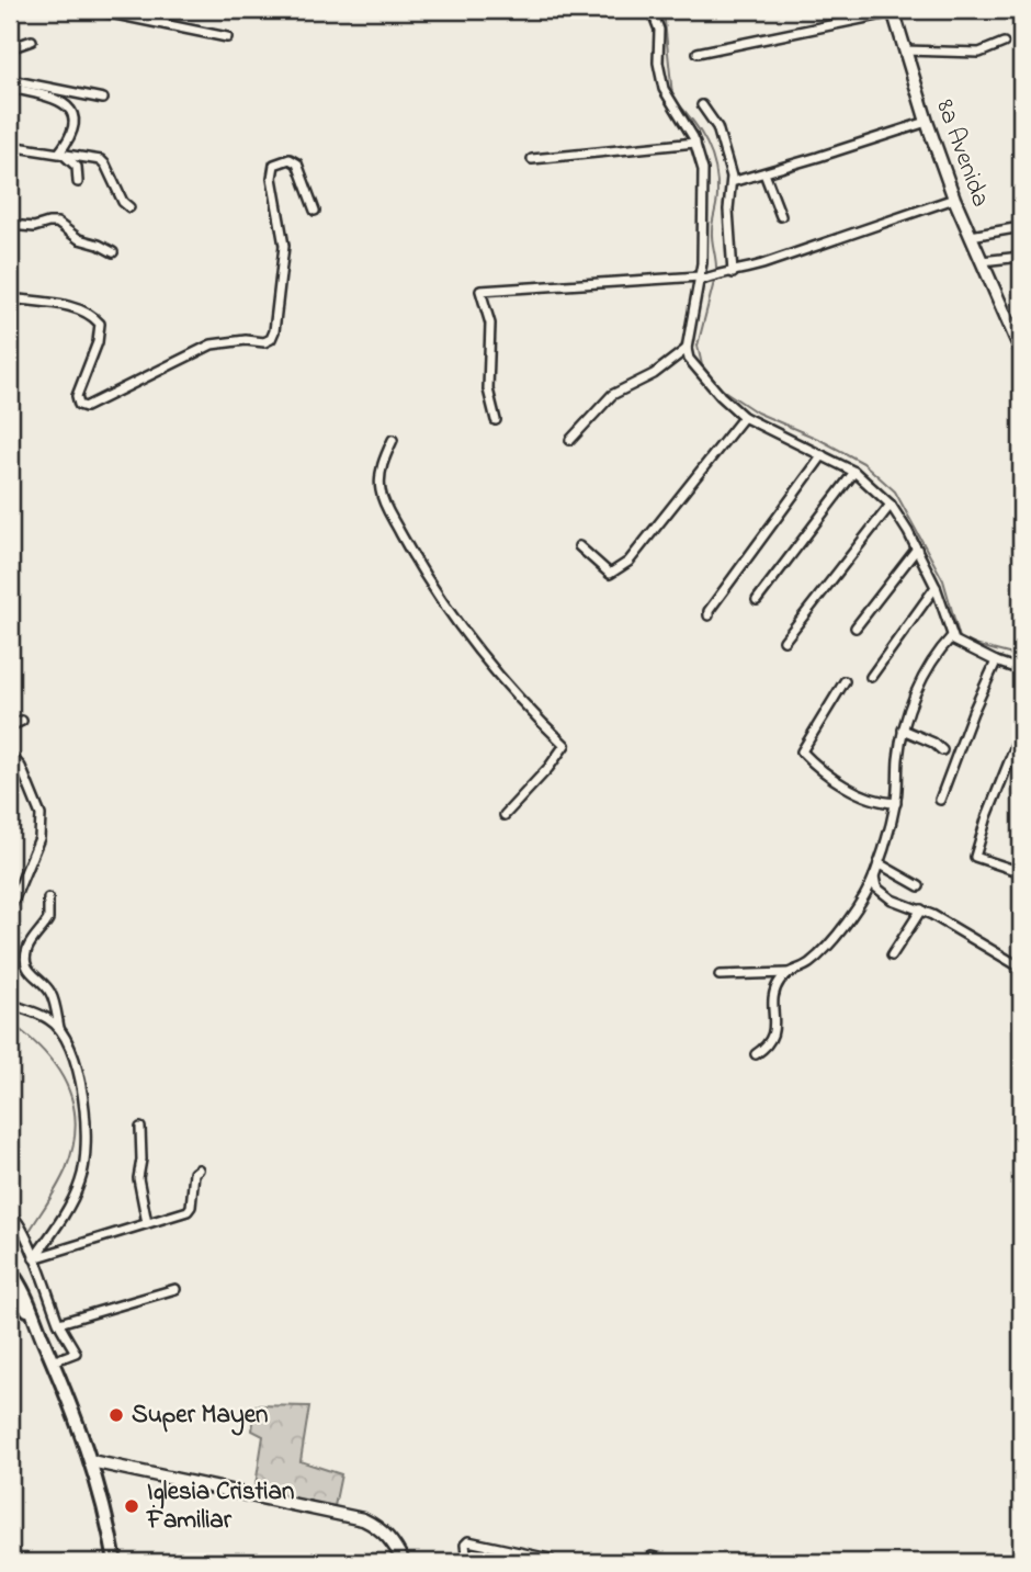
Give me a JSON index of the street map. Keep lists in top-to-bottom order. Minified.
{"streets":{"street":["8a Avenida"]},"places":["Super Mayen","Iglesia Cristian Familiar"]}
